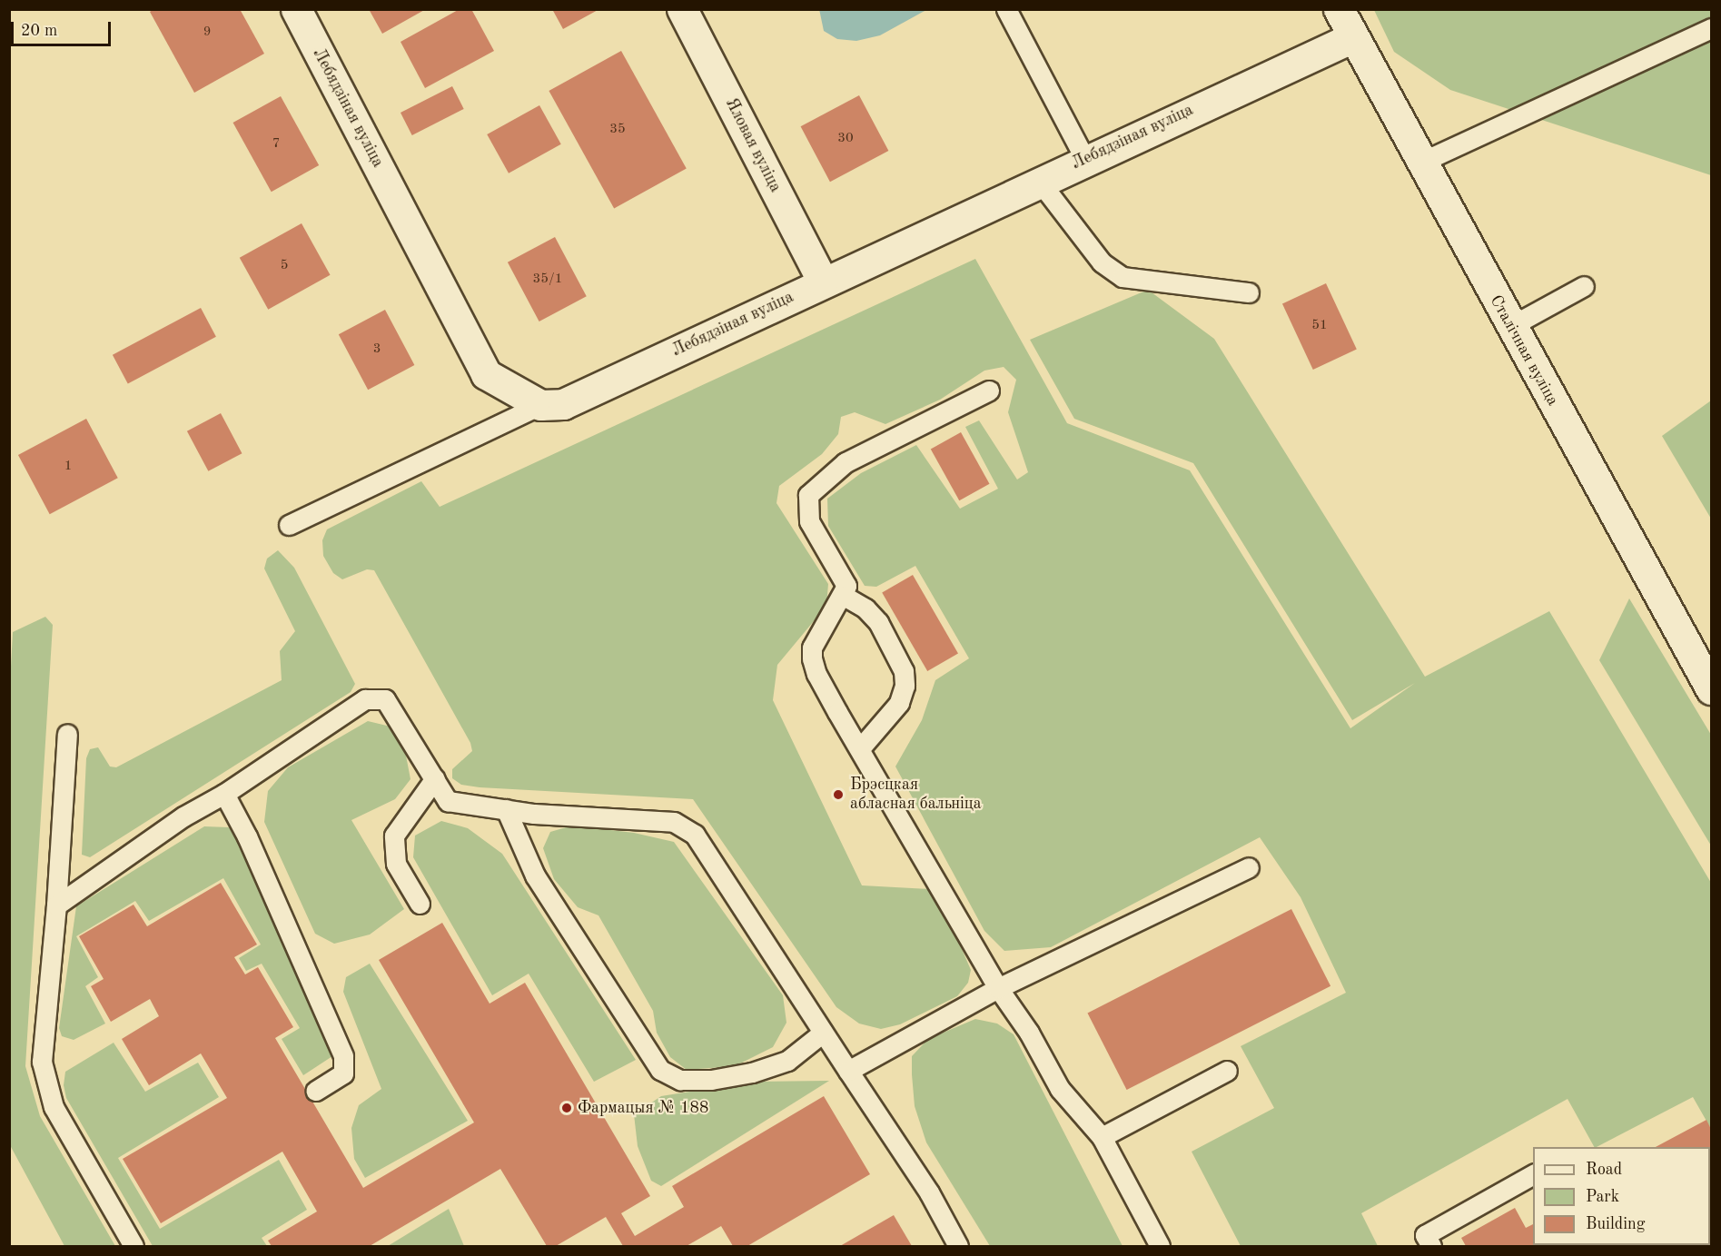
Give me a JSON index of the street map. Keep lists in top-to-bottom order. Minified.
{"streets":{"street":["Лебядзіная вуліца","Яловая вуліца","Сталічная вуліца"]},"crossings":[["Лебядзіная вуліца","Яловая вуліца"],["Лебядзіная вуліца","Сталічная вуліца"]],"places":["Брэсцкая абласная бальніца","Фармацыя № 188"],"house_numbers":["9","35","30","7","5","35/1","51","3","1"],"legend":["Road","Park","Building"],"scale_bar":"20 m"}
